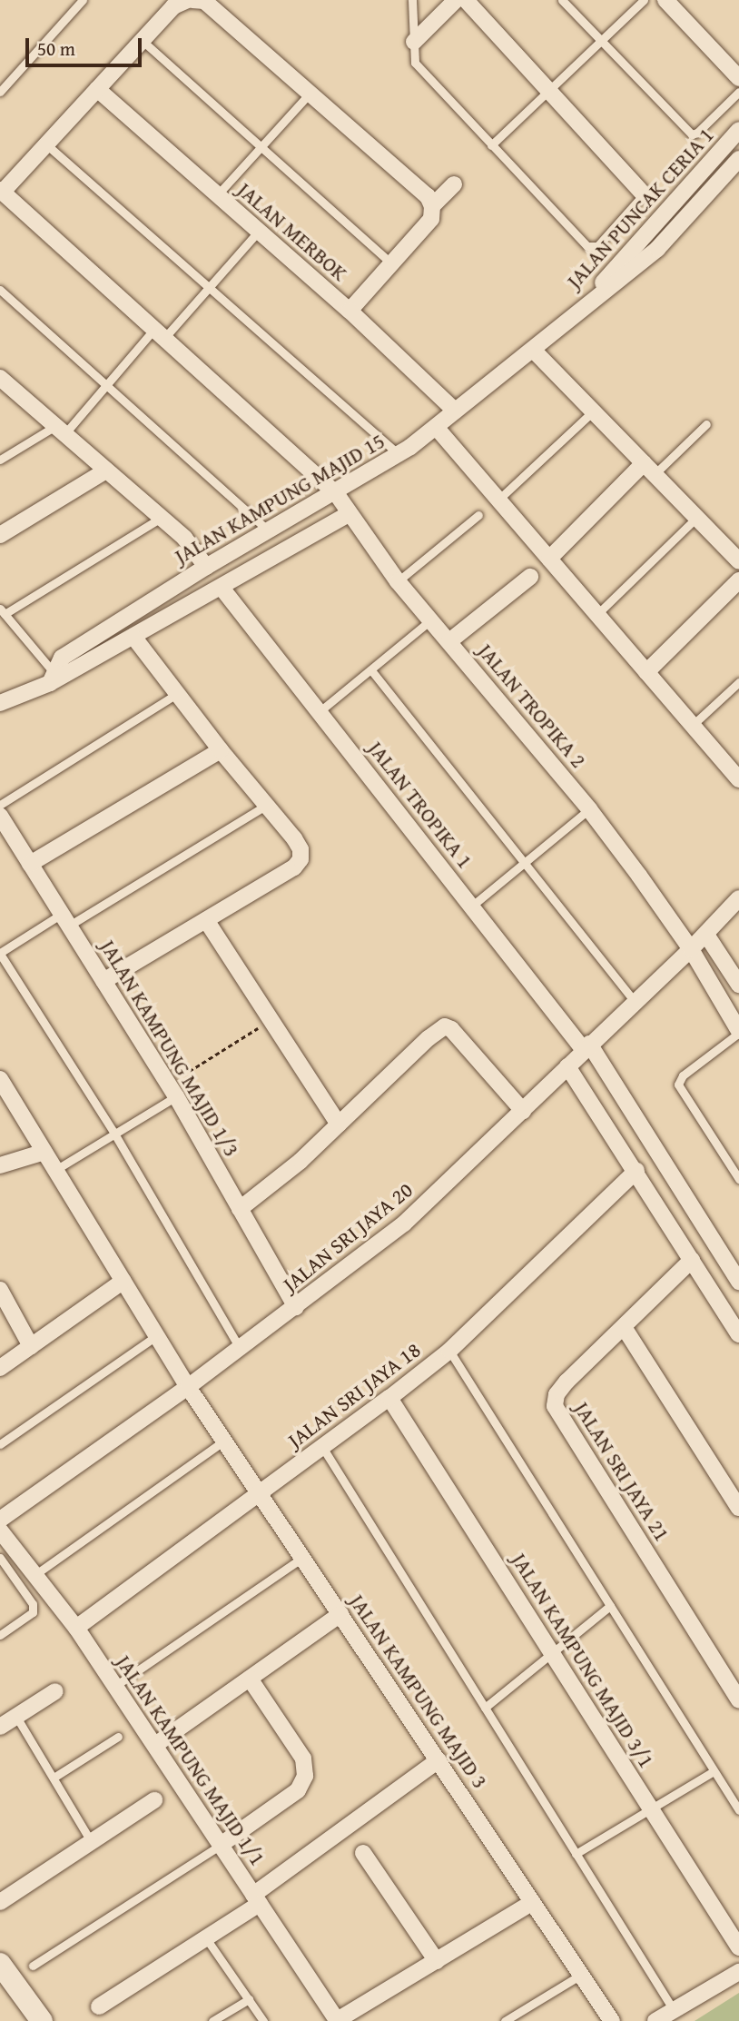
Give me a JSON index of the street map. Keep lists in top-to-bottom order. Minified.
{"streets":{"street":["JALAN PUNCAK CERIA 1","JALAN MERBOK","JALAN KAMPUNG MAJID 15","JALAN TROPIKA 2","JALAN TROPIKA 1","JALAN KAMPUNG MAJID 1/3","JALAN SRI JAYA 20","JALAN SRI JAYA 18","JALAN SRI JAYA 21","JALAN KAMPUNG MAJID 3/1","JALAN KAMPUNG MAJID 3","JALAN KAMPUNG MAJID 1/1"]},"crossings":[["JALAN PUNCAK CERIA 1","JALAN KAMPUNG MAJID 15"],["JALAN MERBOK","JALAN KAMPUNG MAJID 15"],["JALAN KAMPUNG MAJID 15","JALAN TROPIKA 2"],["JALAN KAMPUNG MAJID 15","JALAN TROPIKA 1"],["JALAN TROPIKA 2","JALAN SRI JAYA 20"],["JALAN TROPIKA 1","JALAN SRI JAYA 20"],["JALAN KAMPUNG MAJID 1/3","JALAN SRI JAYA 20"],["JALAN SRI JAYA 20","JALAN KAMPUNG MAJID 3"],["JALAN SRI JAYA 18","JALAN KAMPUNG MAJID 3/1"],["JALAN SRI JAYA 18","JALAN KAMPUNG MAJID 3"],["JALAN SRI JAYA 18","JALAN KAMPUNG MAJID 1/1"]],"scale_bar":"50 m"}
